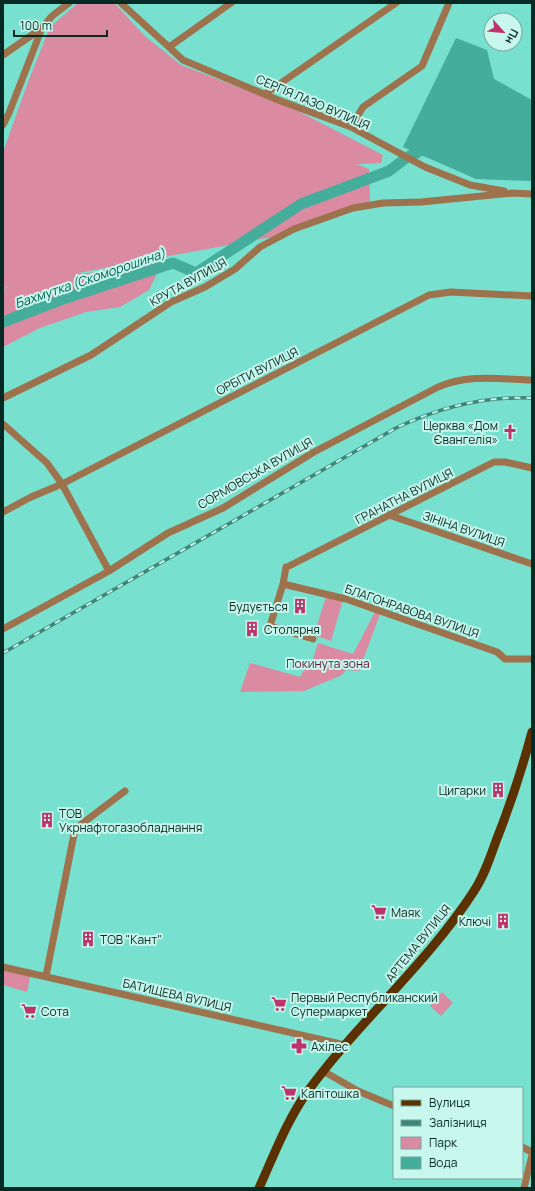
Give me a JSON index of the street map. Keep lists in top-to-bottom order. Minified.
{"streets":{"main road":["АРТЕМА ВУЛИЦЯ"],"street":["СЕРГІЯ ЛАЗО ВУЛИЦЯ","КРУТА ВУЛИЦЯ","ОРБІТИ ВУЛИЦЯ","СОРМОВСЬКА ВУЛИЦЯ","ГРАНАТНА ВУЛИЦЯ","ЗІНІНА ВУЛИЦЯ","БЛАГОНРАВОВА ВУЛИЦЯ","БАТИЩЕВА ВУЛИЦЯ"]},"crossings":[["СЕРГІЯ ЛАЗО ВУЛИЦЯ","КРУТА ВУЛИЦЯ"],["ГРАНАТНА ВУЛИЦЯ","ЗІНІНА ВУЛИЦЯ"],["ГРАНАТНА ВУЛИЦЯ","БЛАГОНРАВОВА ВУЛИЦЯ"],["АРТЕМА ВУЛИЦЯ","БАТИЩЕВА ВУЛИЦЯ"]],"water":["Бахмутка (Скоморошина)"],"parks":["Покинута зона"],"places":{"church":["Церква «Дом Євангелія»"],"building":["Будується","Столярня","Цигарки","ТОВ Укрнафтогазобладнання","Ключі","ТОВ \"Кант\""],"supermarket":["Маяк","Первый Республиканский Супермаркет","Сота","Капітошка"],"pharmacy":["Ахілес"]},"legend":["Вулиця","Залізниця","Парк","Вода"],"scale_bar":"100 m","north":"bottom right"}
